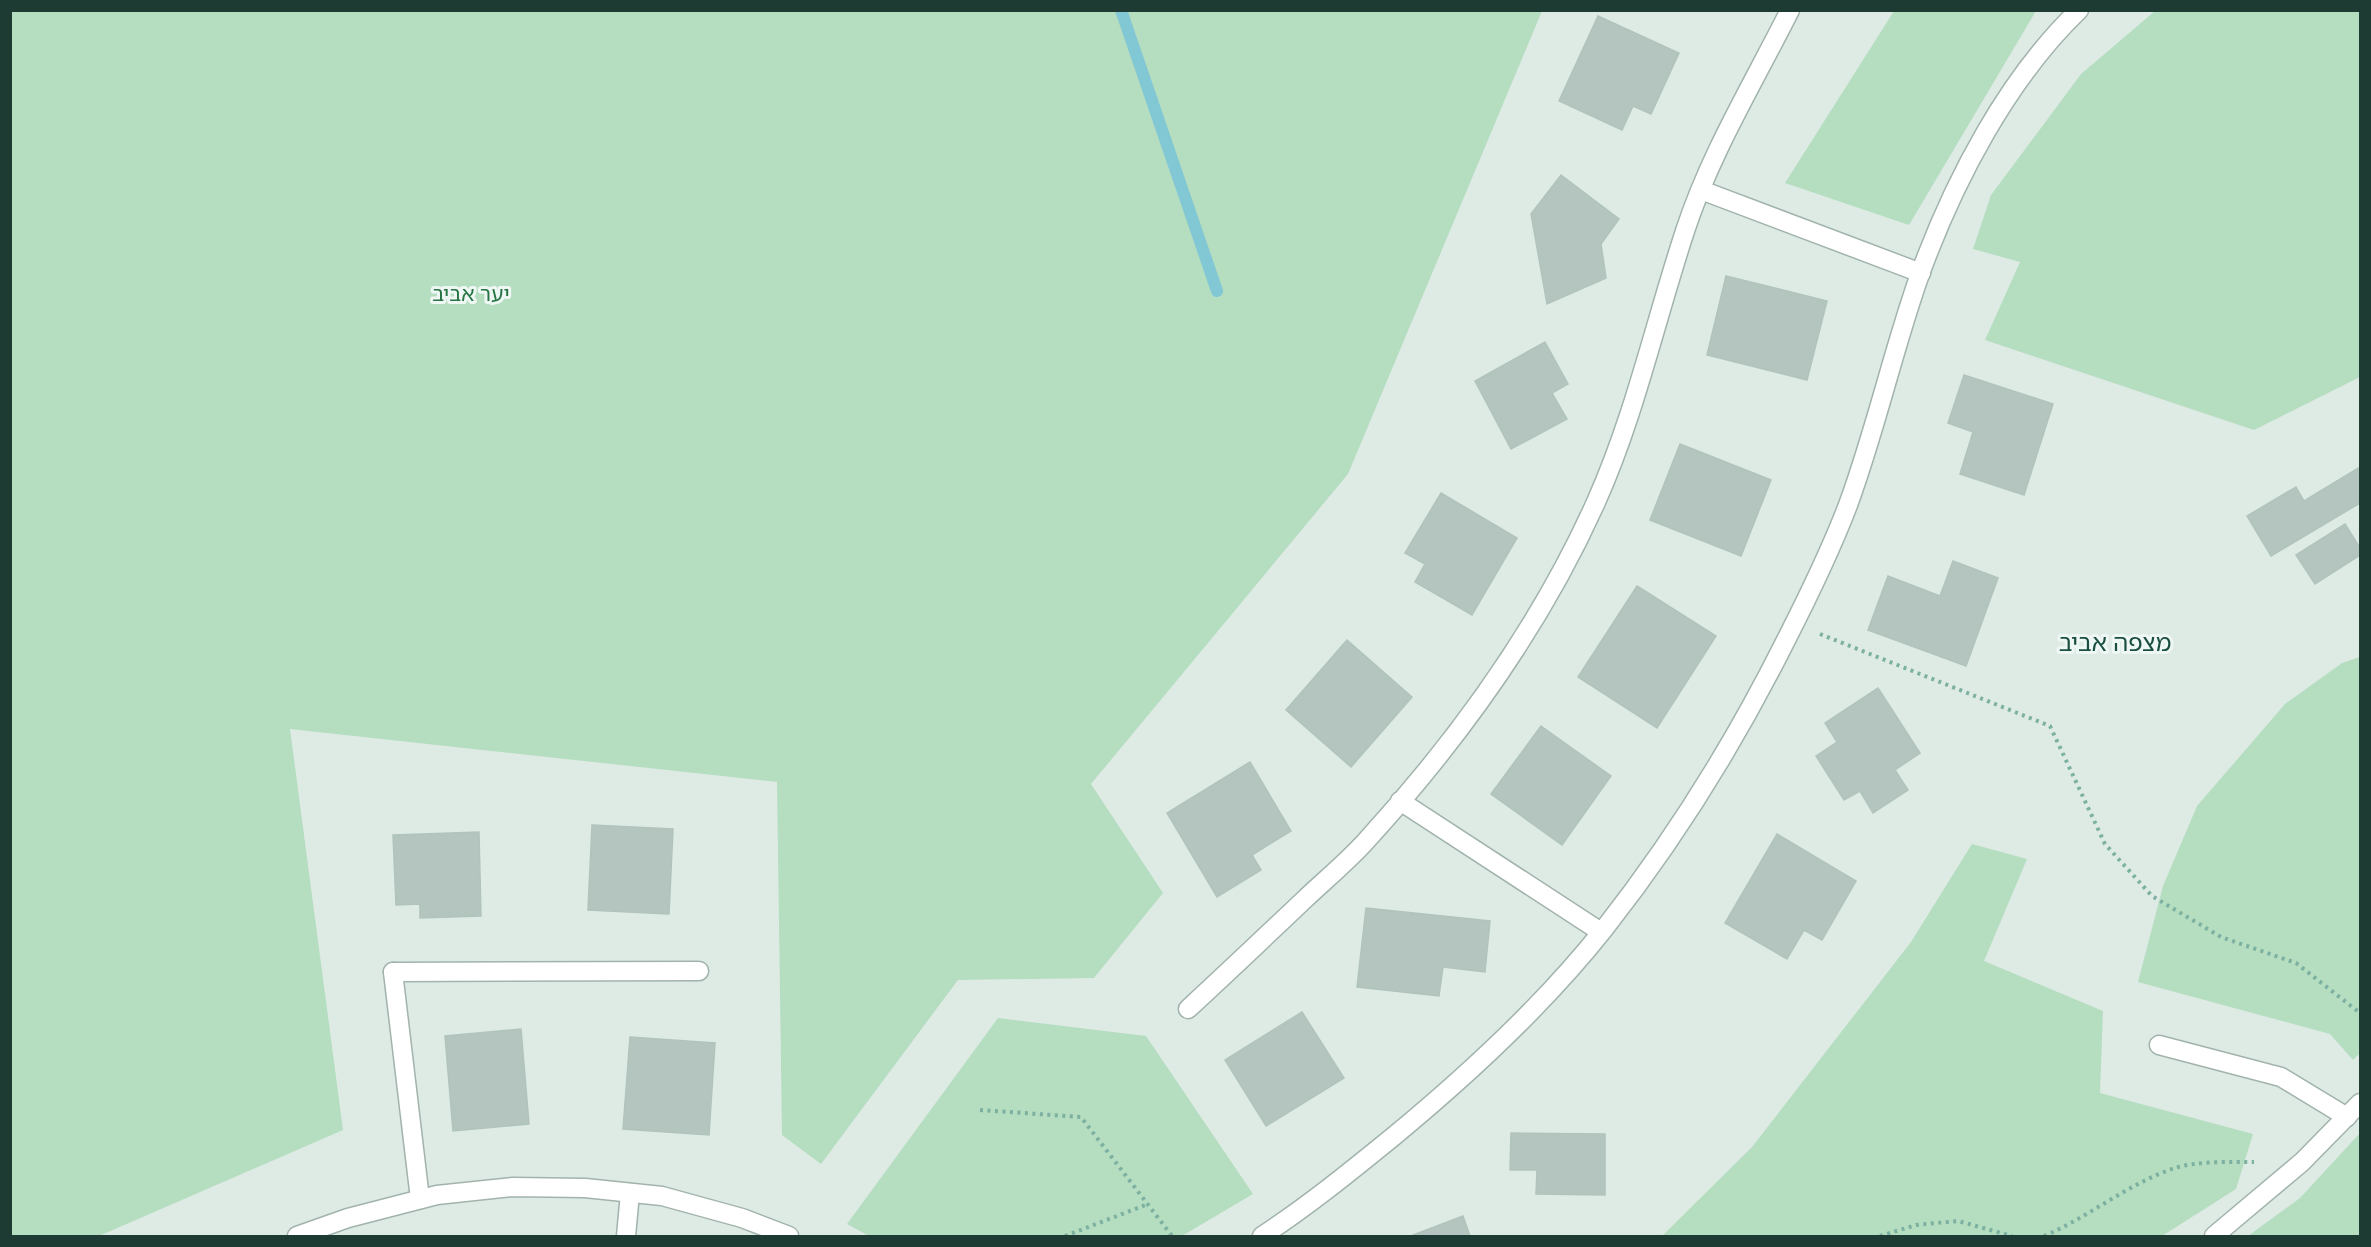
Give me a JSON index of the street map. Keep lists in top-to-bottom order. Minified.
{"districts":["מצפה אביב"],"parks":["יער אביב"]}
